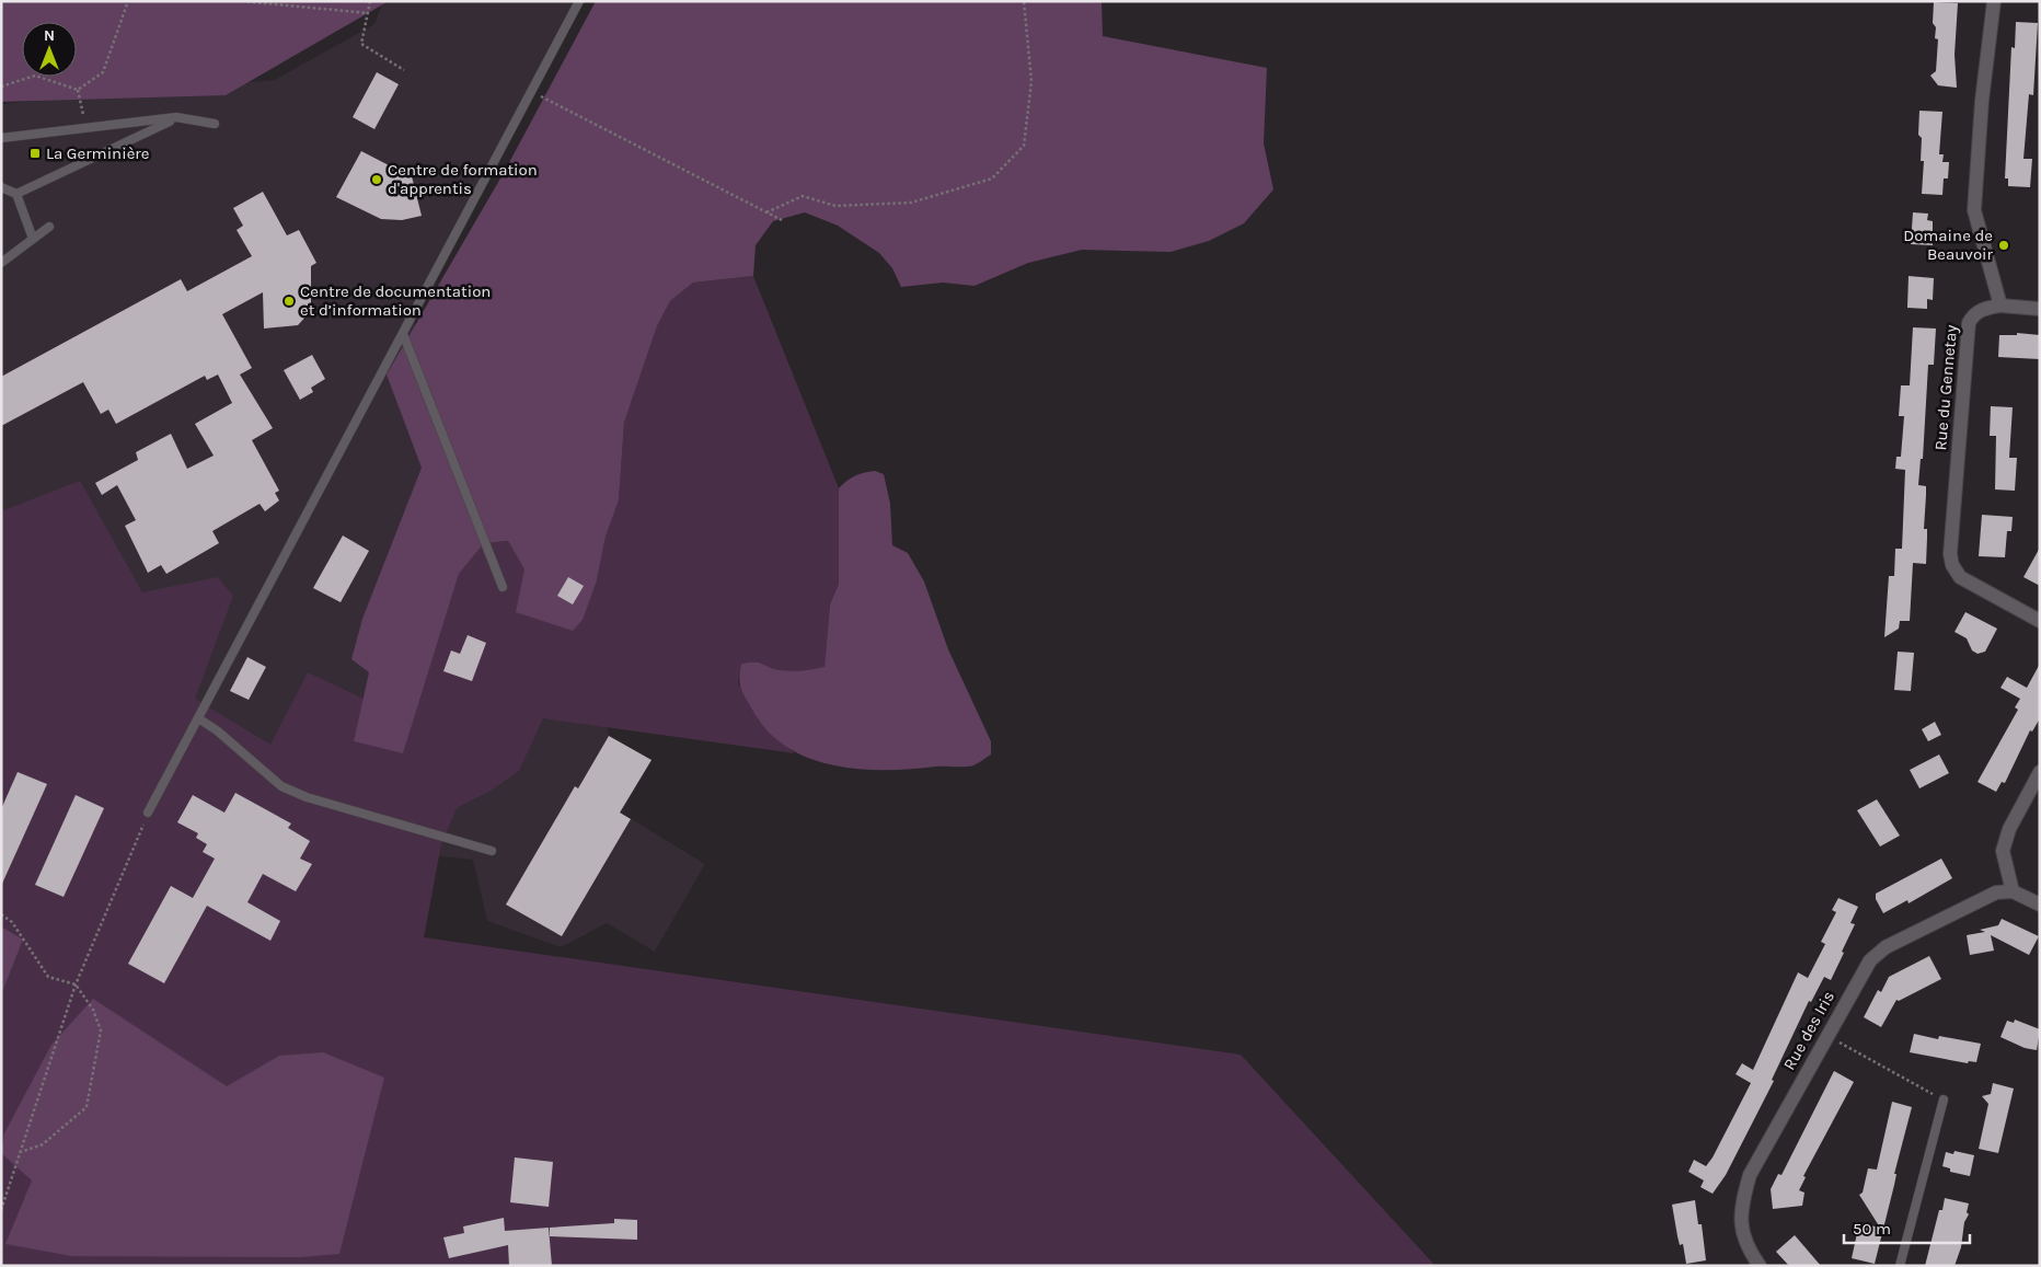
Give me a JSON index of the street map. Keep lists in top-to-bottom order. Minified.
{"streets":{"street":["Rue du Gennetay","Rue des Iris"]},"places":{"transit":["La Germinière"],"other":["Centre de formation d'apprentis","Domaine de Beauvoir","Centre de documentation et d’information"]},"scale_bar":"50 m","north":"top"}
